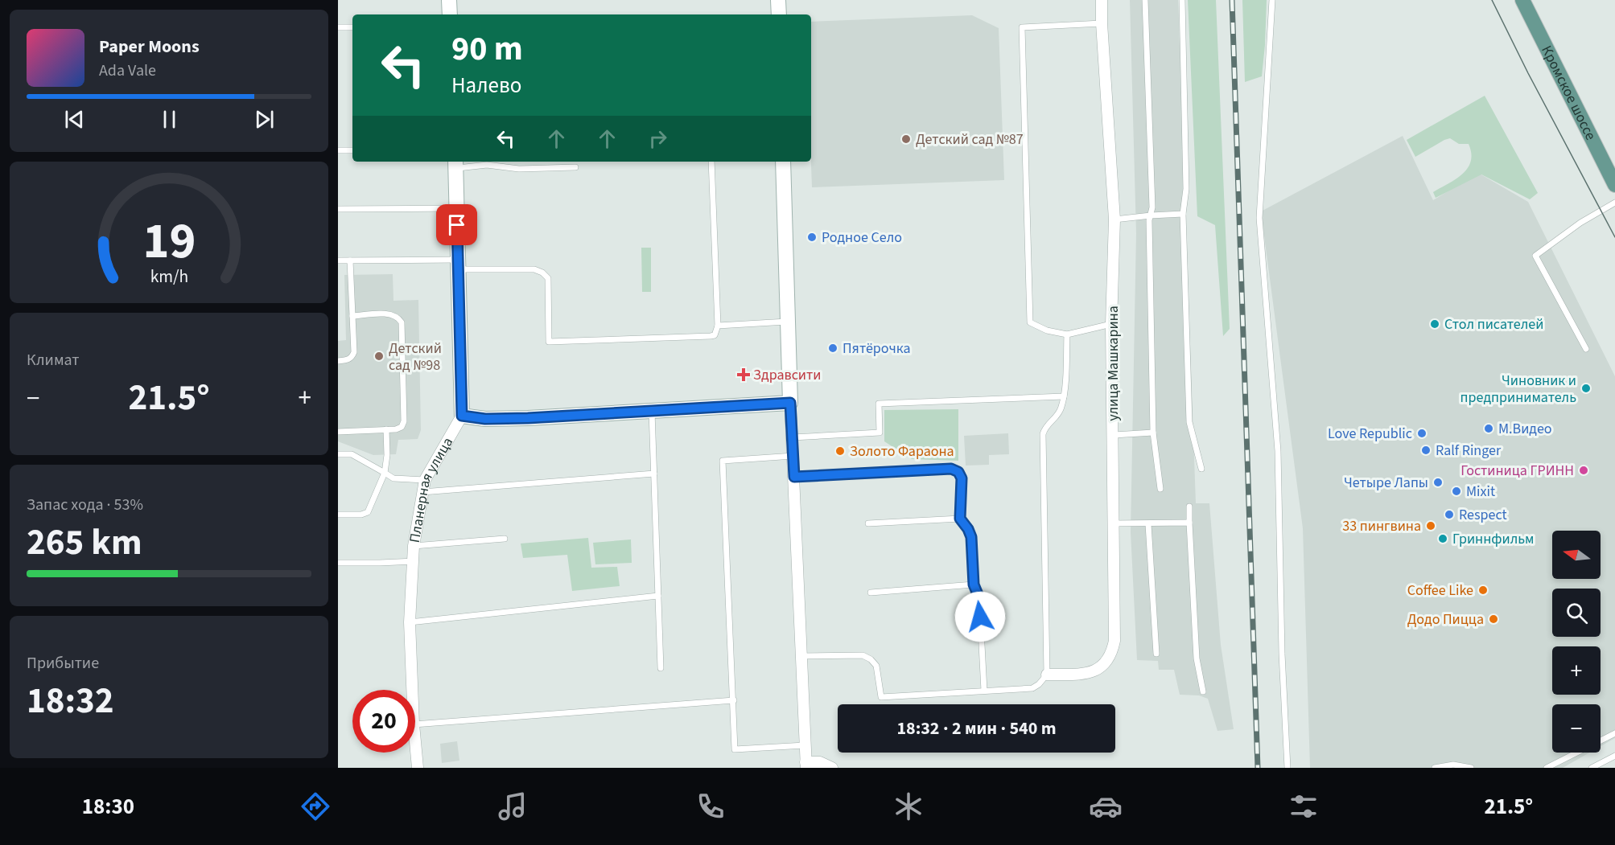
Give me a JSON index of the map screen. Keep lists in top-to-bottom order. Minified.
{"streets":{"main road":["Кромское шоссе"],"street":["улица Машкарина","Планерная улица"]},"places":{"other":["Детский сад №87","Родное Село","Стол писателей","Пятёрочка","Детский сад №98","Чиновник и предприниматель","М.Видео","Love Republic","Ralf Ringer","Золото Фараона","Гостиница ГРИНН","Четыре Лапы","Mixit","Respect","33 пингвина","Гриннфильм","Coffee Like","Додо Пицца"],"health":["Здравсити"]},"north":"left","page":{"turn":["90 m","Налево"],"song":["Paper Moons","Ada Vale"],"tile":["Климат",["Запас хода · 53%","265 km"],["Прибытие","18:32"]],"heat":["−","21.5°","+"],"map_buttons":["+","−"],"limit":"20","trip":"18:32 · 2 мин · 540 m","tabs":["18:30","21.5°"],"gauge":["19","km/h"]}}
